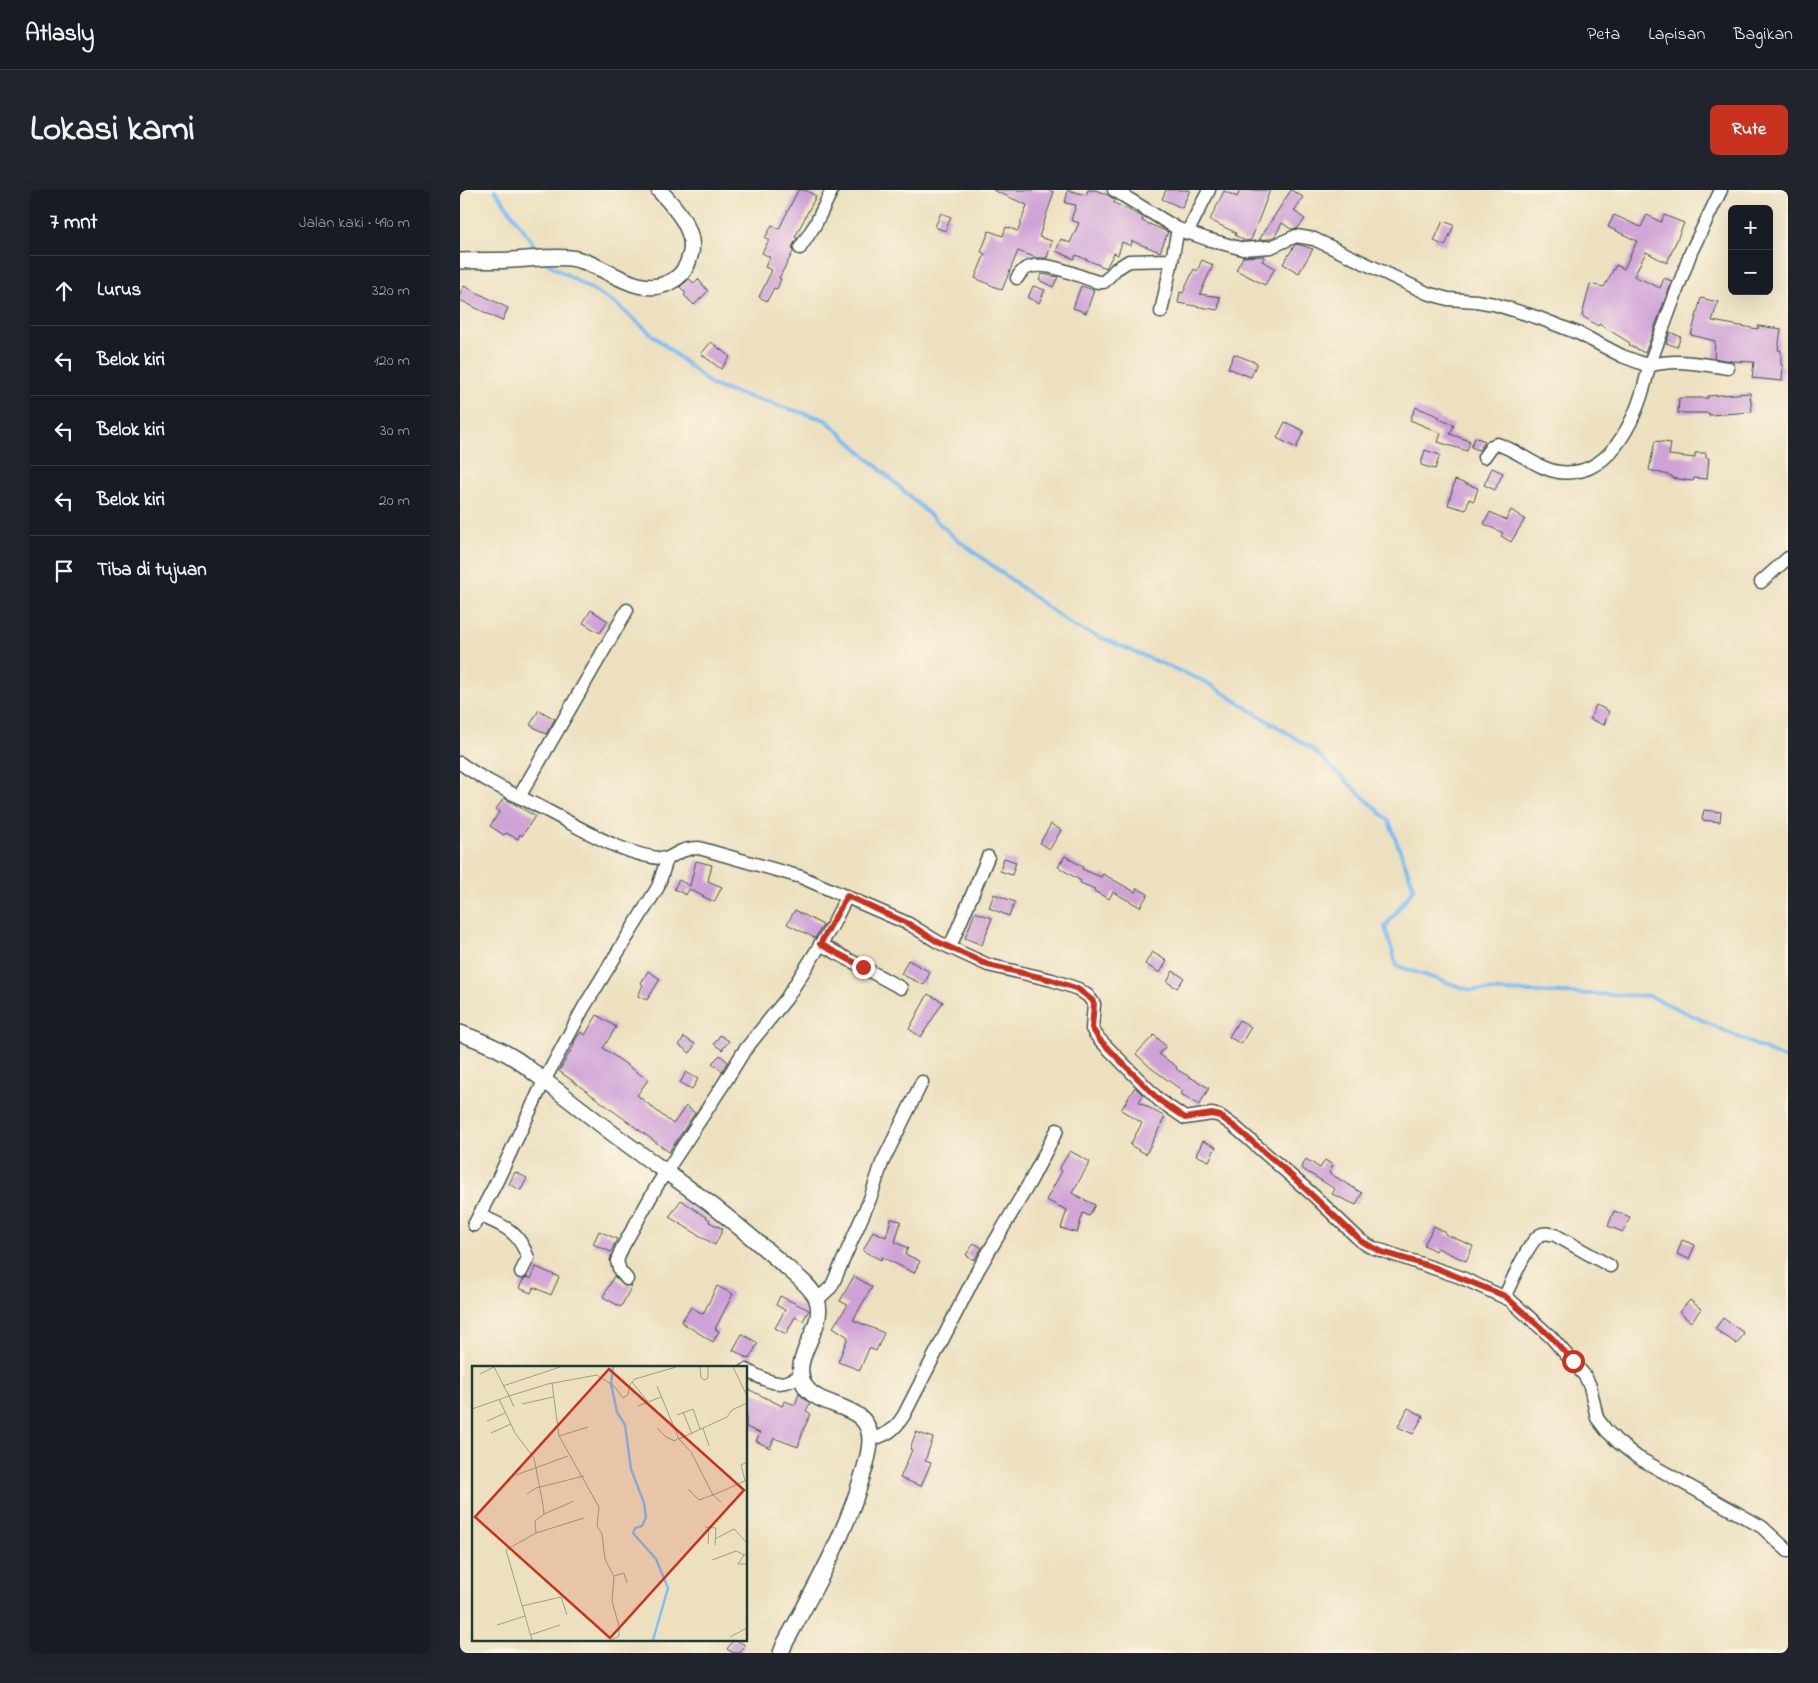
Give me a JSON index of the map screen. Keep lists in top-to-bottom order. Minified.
{"page":{"header":"Atlasly","nav":["Peta","Lapisan","Bagikan"],"title":"Lokasi kami","buttons":"Rute","heading":["7 mnt","Jalan kaki · 490 m"],"map_buttons":["+","−"],"list":[["Lurus","320 m"],["Belok kiri","120 m"],["Belok kiri","30 m"],["Belok kiri","20 m"],"Tiba di tujuan"]}}
